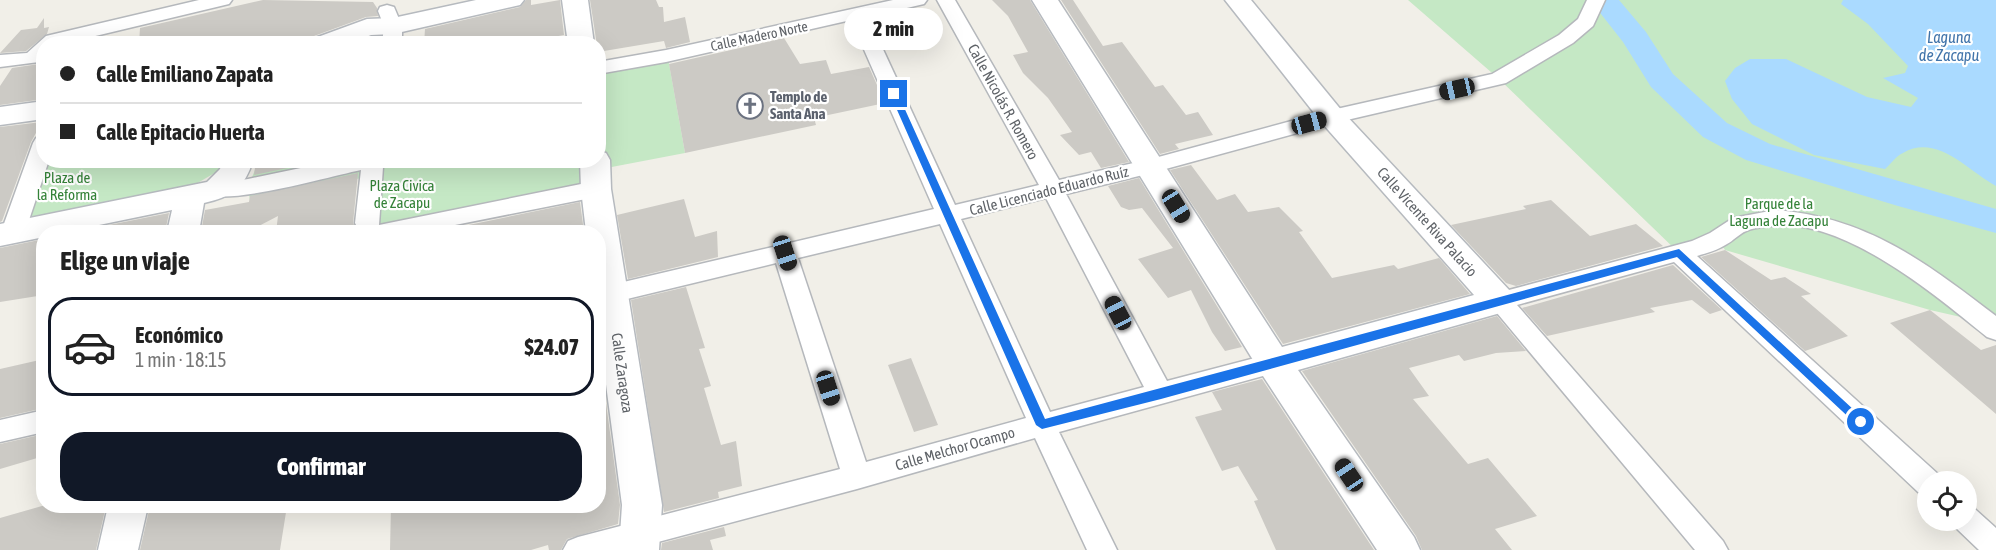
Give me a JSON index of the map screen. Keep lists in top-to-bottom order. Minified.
{"streets":{"main road":["Calle Vicente Riva Palacio","Calle Zaragoza","Calle Melchor Ocampo"],"street":["Calle Madero Norte","Calle Nicolás R. Romero","Calle Licenciado Eduardo Ruíz"]},"crossings":[["Calle Nicolás R. Romero","Calle Licenciado Eduardo Ruíz"],["Calle Nicolás R. Romero","Calle Melchor Ocampo"],["Calle Licenciado Eduardo Ruíz","Calle Vicente Riva Palacio"],["Calle Vicente Riva Palacio","Calle Melchor Ocampo"],["Calle Zaragoza","Calle Melchor Ocampo"]],"water":["Laguna de Zacapu"],"parks":["Plaza de la Reforma","Plaza Civica de Zacapu","Parque de la Laguna de Zacapu"],"places":{"church":["Templo de Santa Ana"]},"page":{"bubble":"2 min","banner":["Calle Emiliano Zapata","Calle Epitacio Huerta"],"heading":"Elige un viaje","list":[{"name":"Económico","note":"1 min · 18:15","value":"$24.07"}],"buttons":"Confirmar"}}
